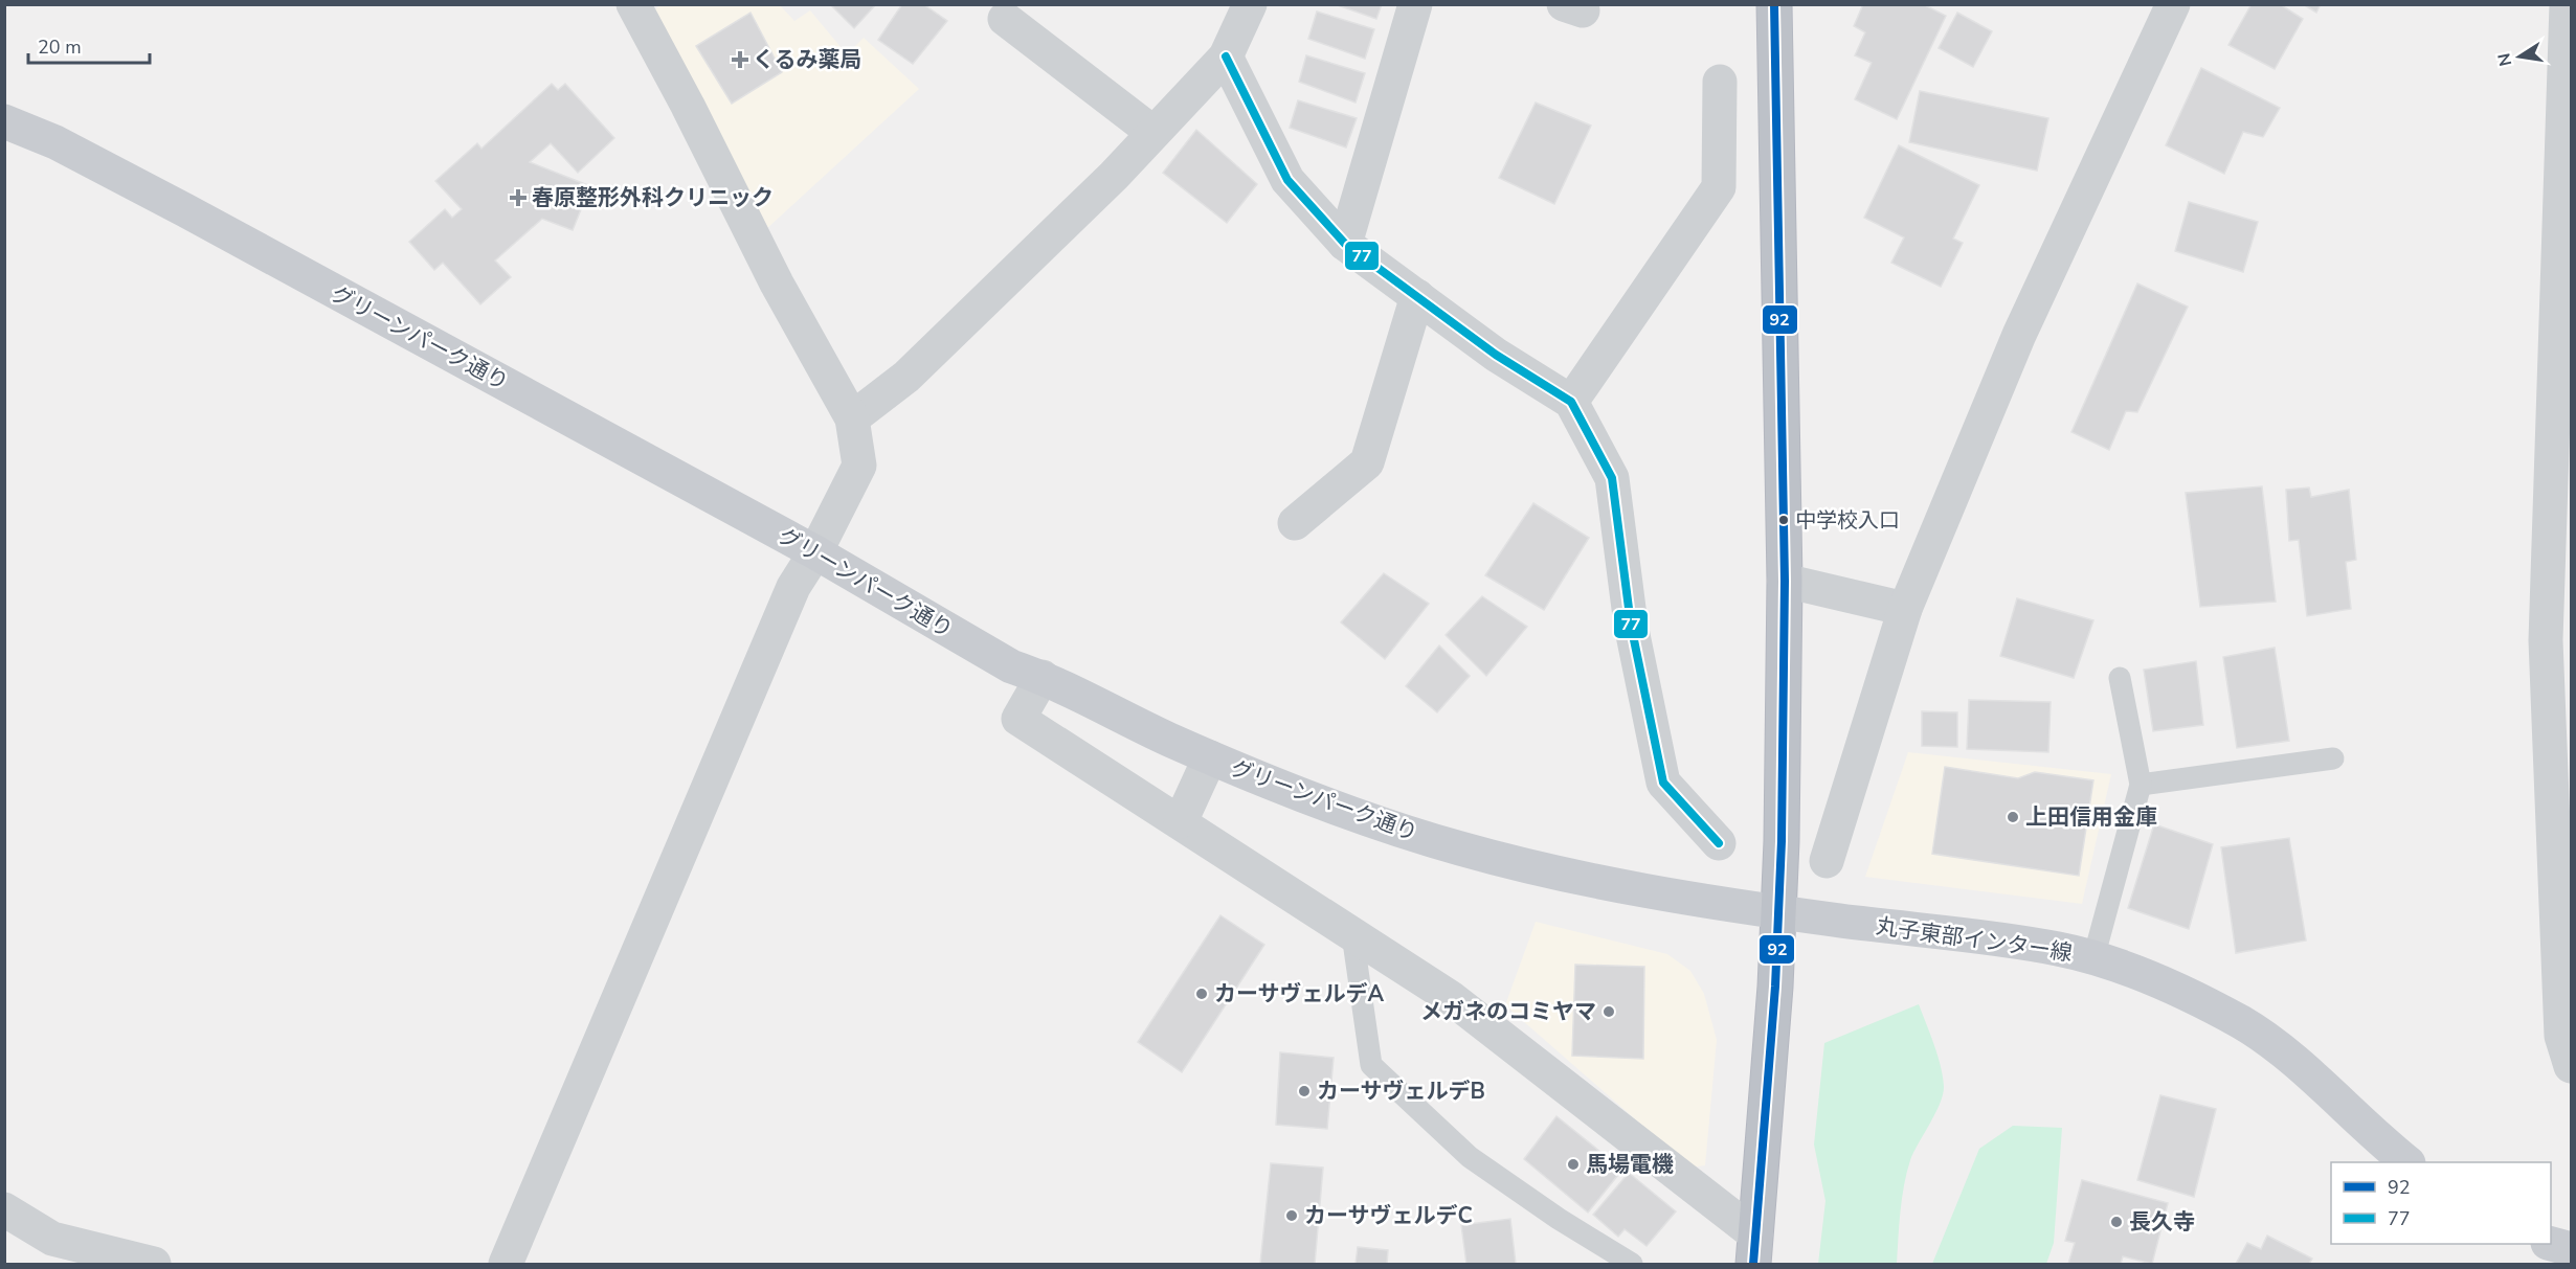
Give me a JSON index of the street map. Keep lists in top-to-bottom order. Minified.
{"streets":{"main road":["グリーンパーク通り","丸子東部インター線"]},"crossings":[["グリーンパーク通り","丸子東部インター線"]],"places":{"health":["くるみ薬局","春原整形外科クリニック"],"other":["中学校入口","上田信用金庫","カーサヴェルデA","メガネのコミヤマ","カーサヴェルデB","馬場電機","カーサヴェルデC","長久寺"]},"lines":["transit line 92","transit line 77"],"legend":["92","77"],"scale_bar":"20 m","north":"left"}
